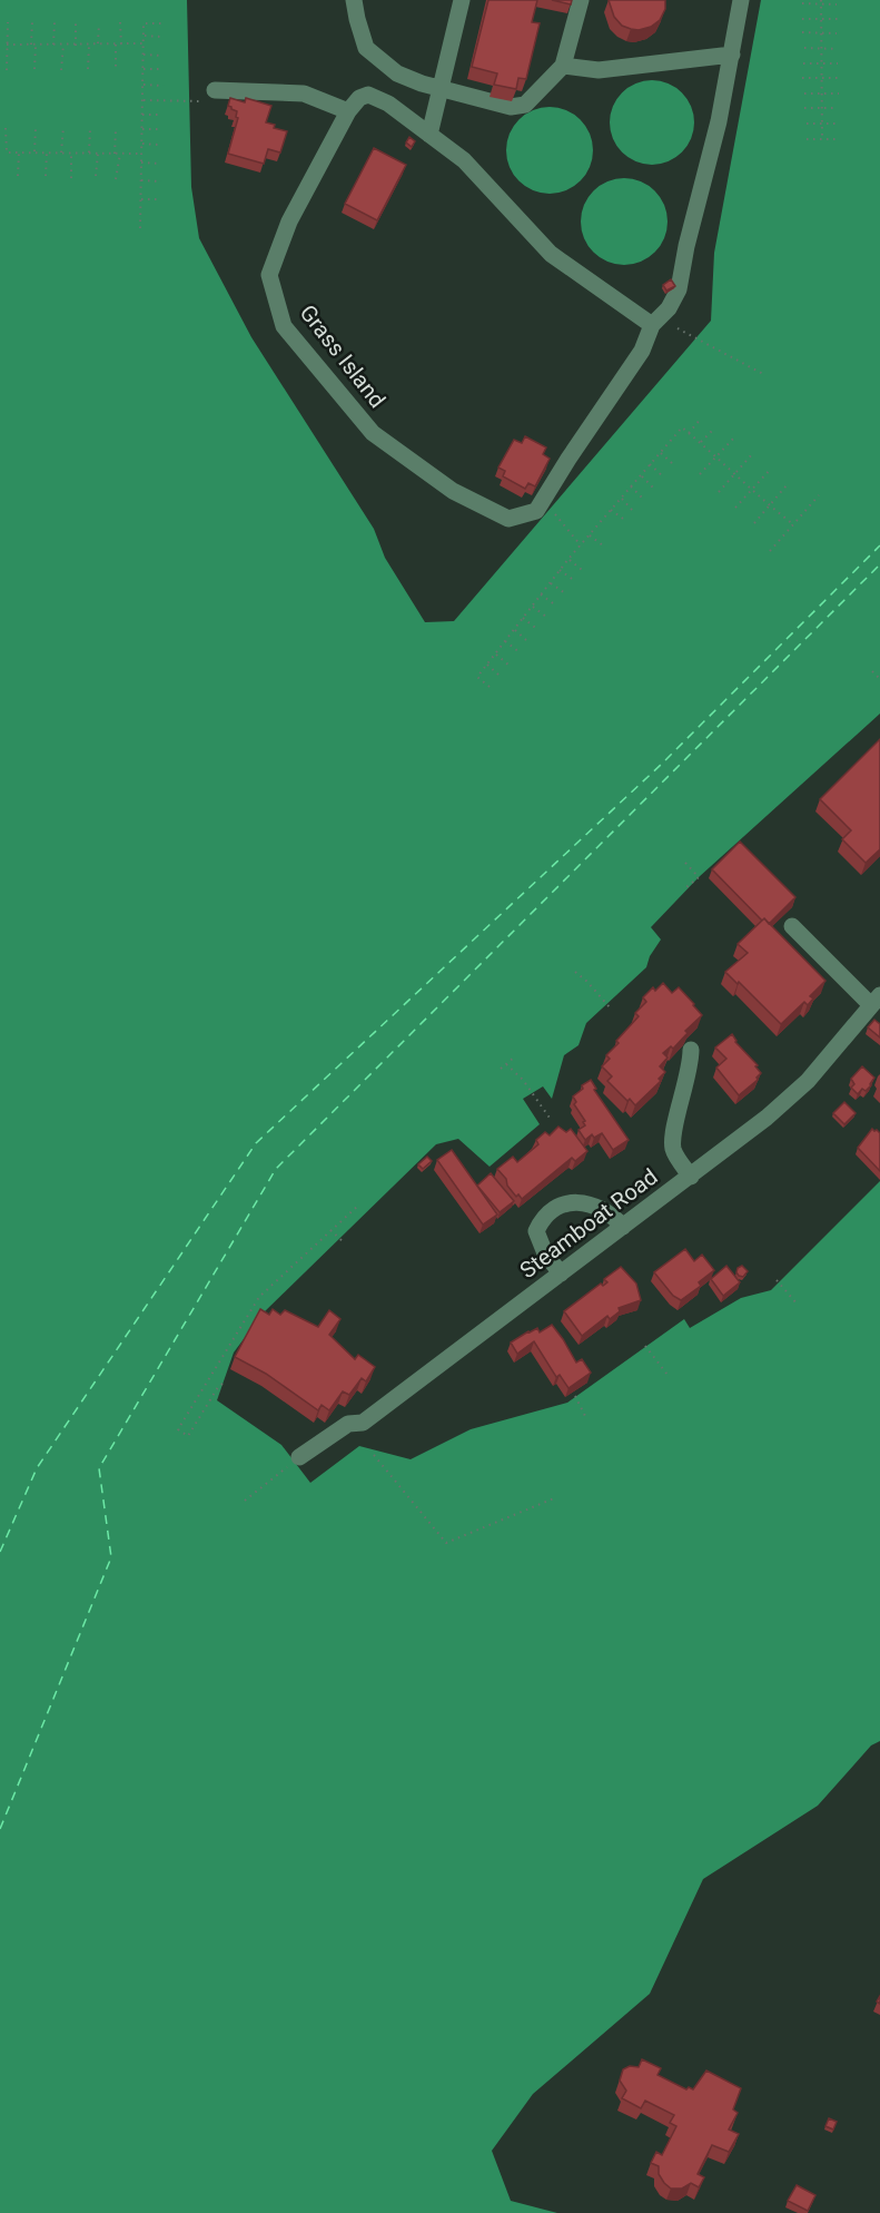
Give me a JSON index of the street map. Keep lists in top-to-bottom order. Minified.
{"streets":{"street":["Grass Island","Steamboat Road"]}}
